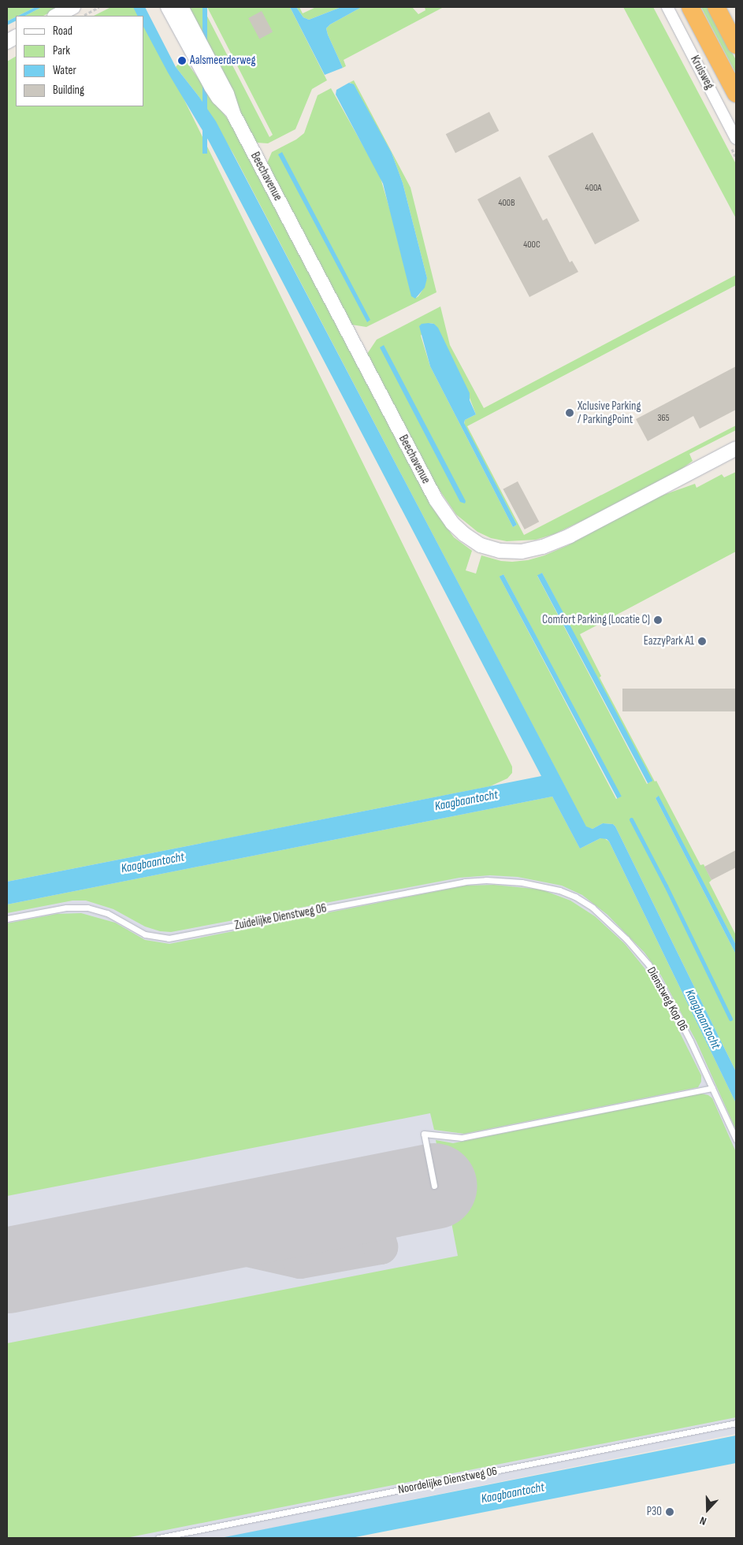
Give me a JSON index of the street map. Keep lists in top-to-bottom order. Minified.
{"streets":{"highway":["Kruisweg"],"street":["Beechavenue"],"lane":["Zuidelijke Dienstweg 06","Dienstweg Kop 06","Noordelijke Dienstweg 06"]},"crossings":[["Zuidelijke Dienstweg 06","Dienstweg Kop 06"]],"water":["Kaagbaantocht"],"places":["Aalsmeerderweg","Xclusive Parking / ParkingPoint","Comfort Parking (Locatie C)","EazzyPark A1","P30"],"house_numbers":["400A","400B","400C","365"],"legend":["Road","Park","Water","Building"],"north":"bottom"}
